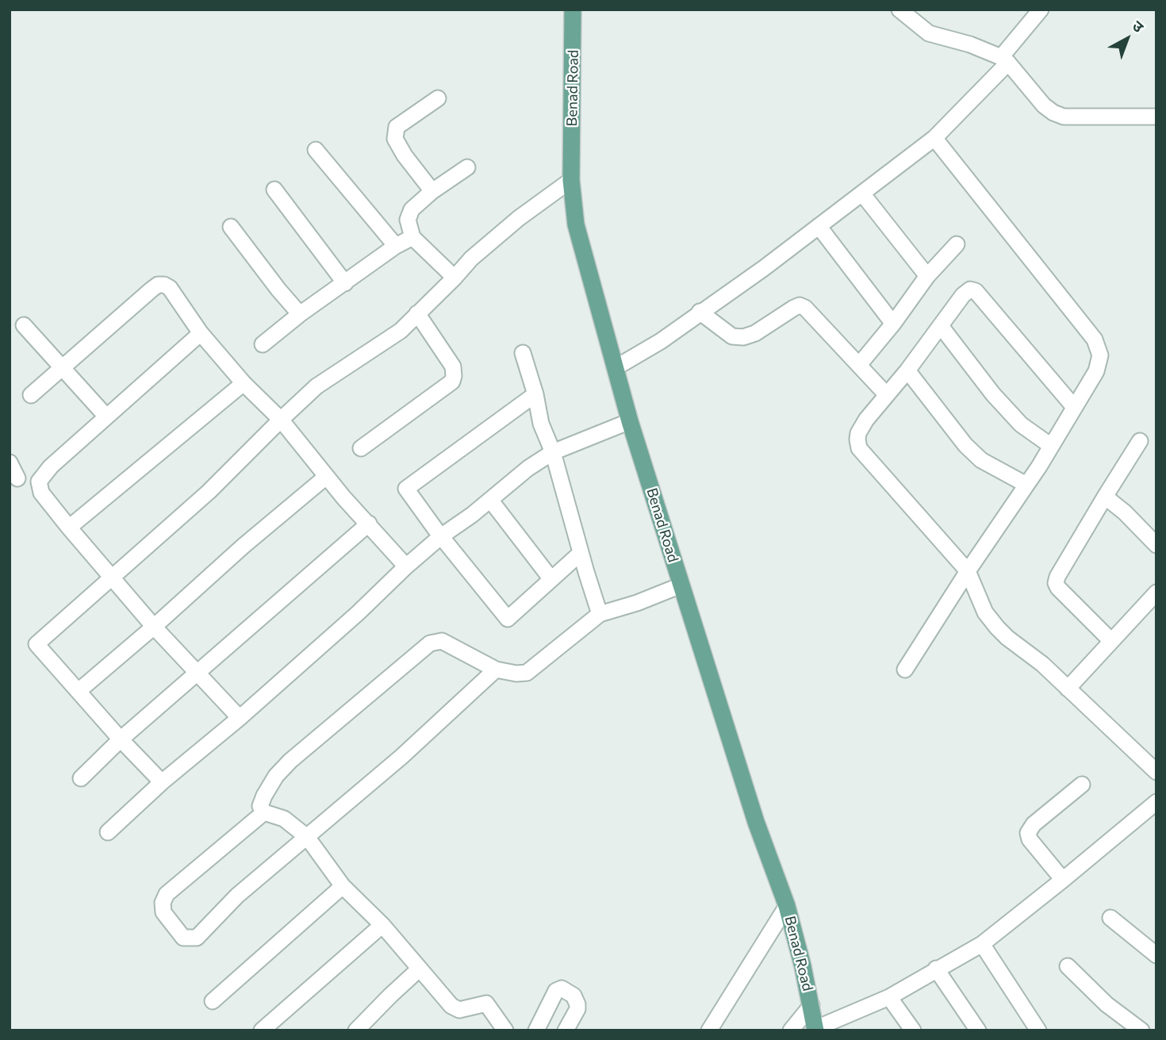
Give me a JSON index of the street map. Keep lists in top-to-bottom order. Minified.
{"streets":{"main road":["Benad Road"]},"north":"top right"}
